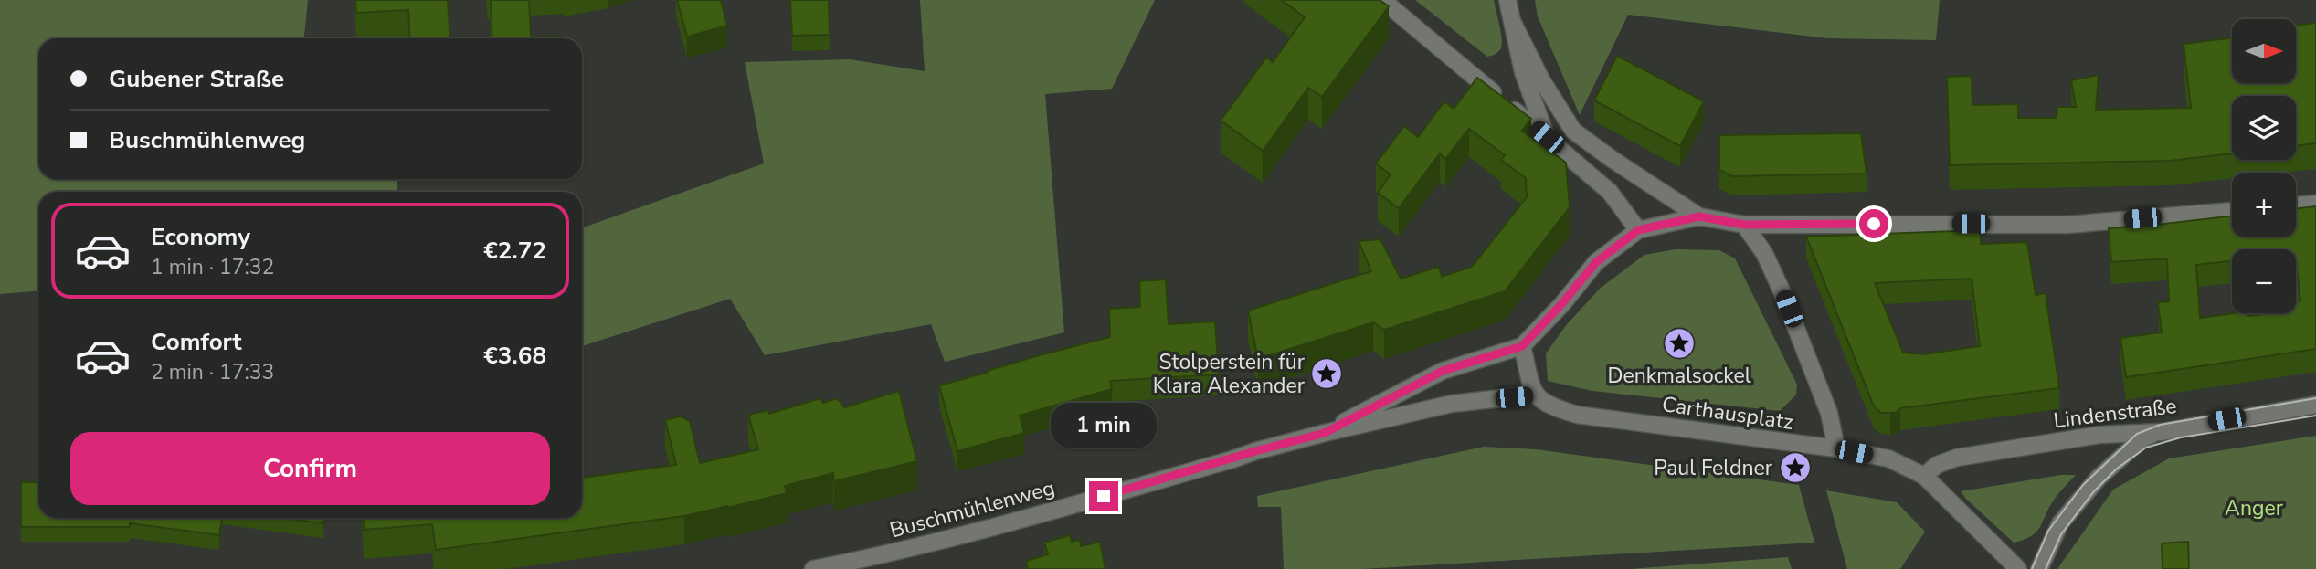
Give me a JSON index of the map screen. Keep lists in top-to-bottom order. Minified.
{"streets":{"street":["Carthausplatz","Lindenstraße","Buschmühlenweg"]},"crossings":[["Carthausplatz","Lindenstraße"],["Carthausplatz","Buschmühlenweg"]],"parks":["Anger"],"places":{"place":["Denkmalsockel","Stolperstein für Klara Alexander","Paul Feldner"]},"north":"right","page":{"map_buttons":["+","−"],"banner":["Gubener Straße","Buschmühlenweg"],"list":[{"name":"Economy","note":"1 min · 17:32","value":"€2.72"},{"name":"Comfort","note":"2 min · 17:33","value":"€3.68"}],"bubble":"1 min","buttons":"Confirm"}}
